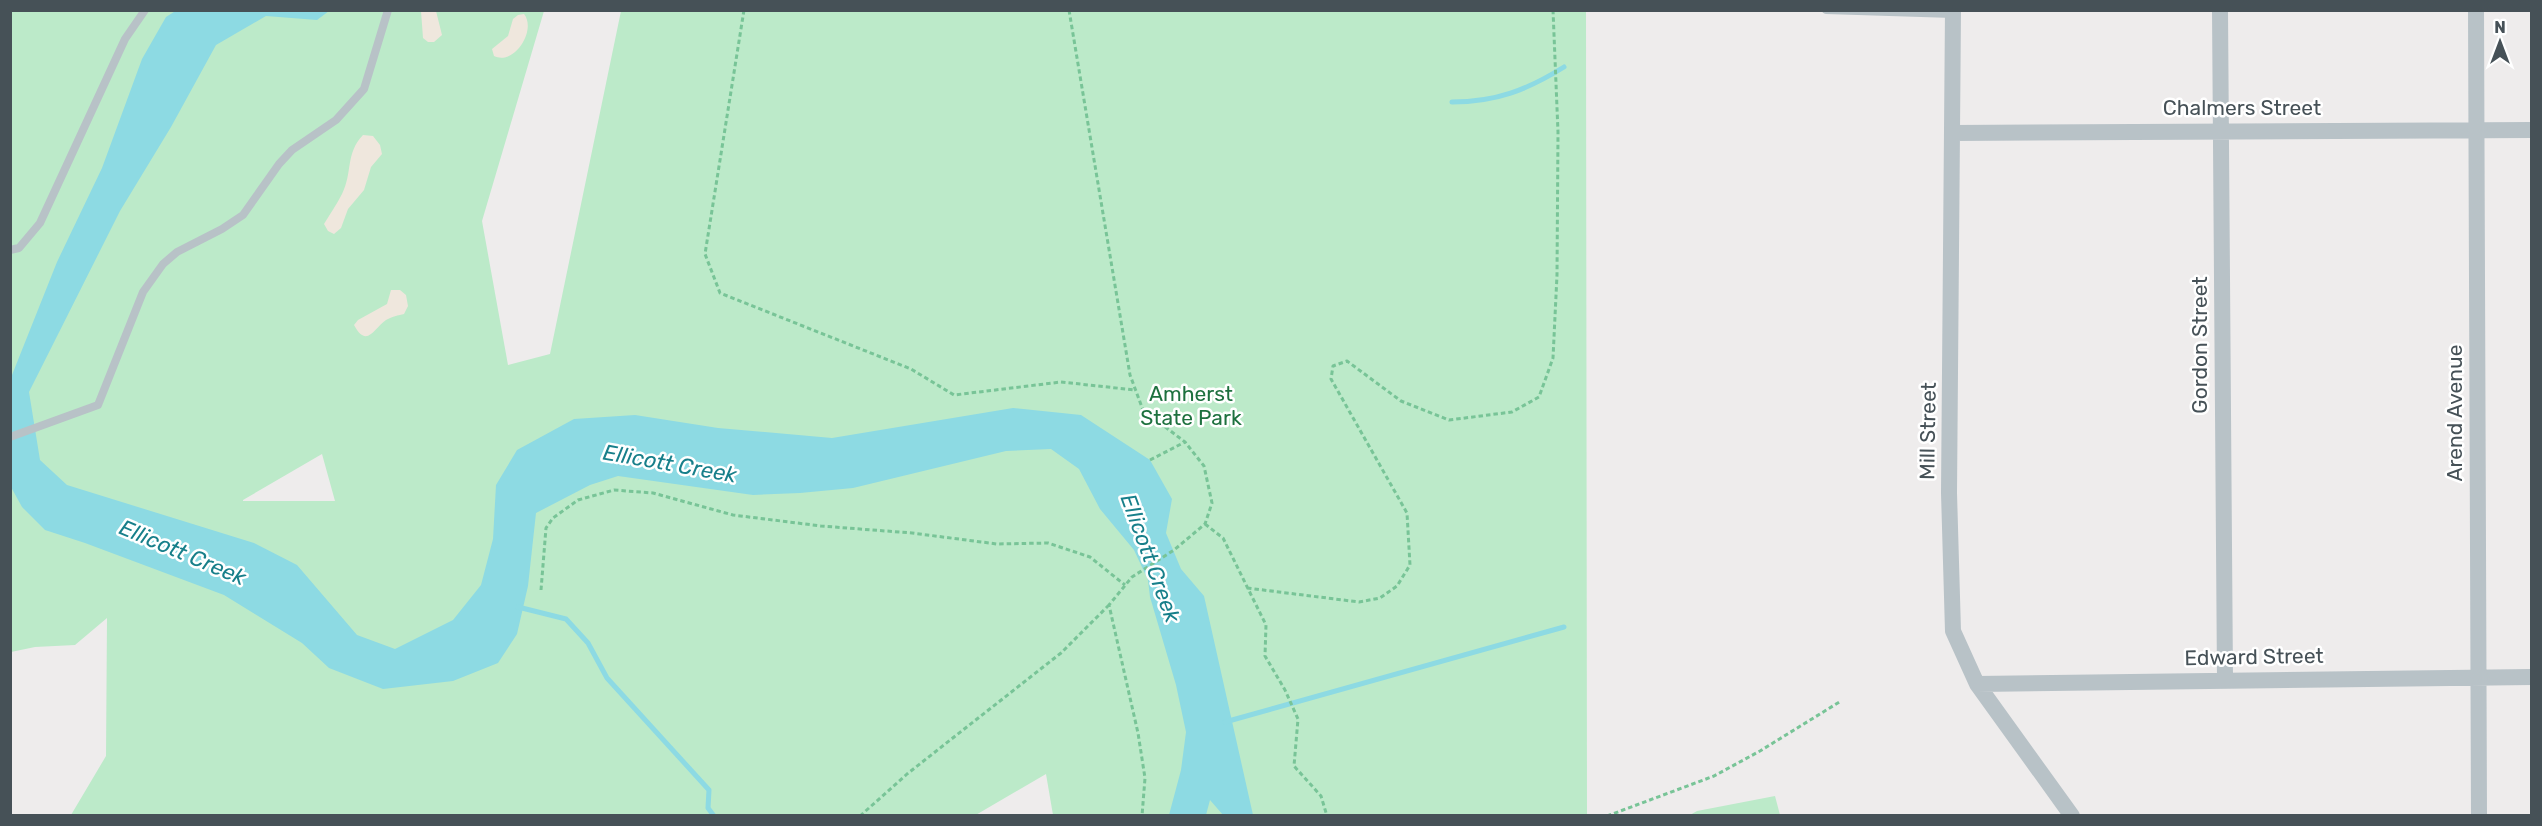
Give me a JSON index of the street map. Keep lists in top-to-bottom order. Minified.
{"streets":{"street":["Chalmers Street","Gordon Street","Arend Avenue","Mill Street","Edward Street"]},"crossings":[["Chalmers Street","Gordon Street"],["Chalmers Street","Arend Avenue"],["Chalmers Street","Mill Street"],["Gordon Street","Edward Street"],["Arend Avenue","Edward Street"],["Mill Street","Edward Street"]],"water":["Ellicott Creek"],"parks":["Amherst State Park"],"north":"top"}
